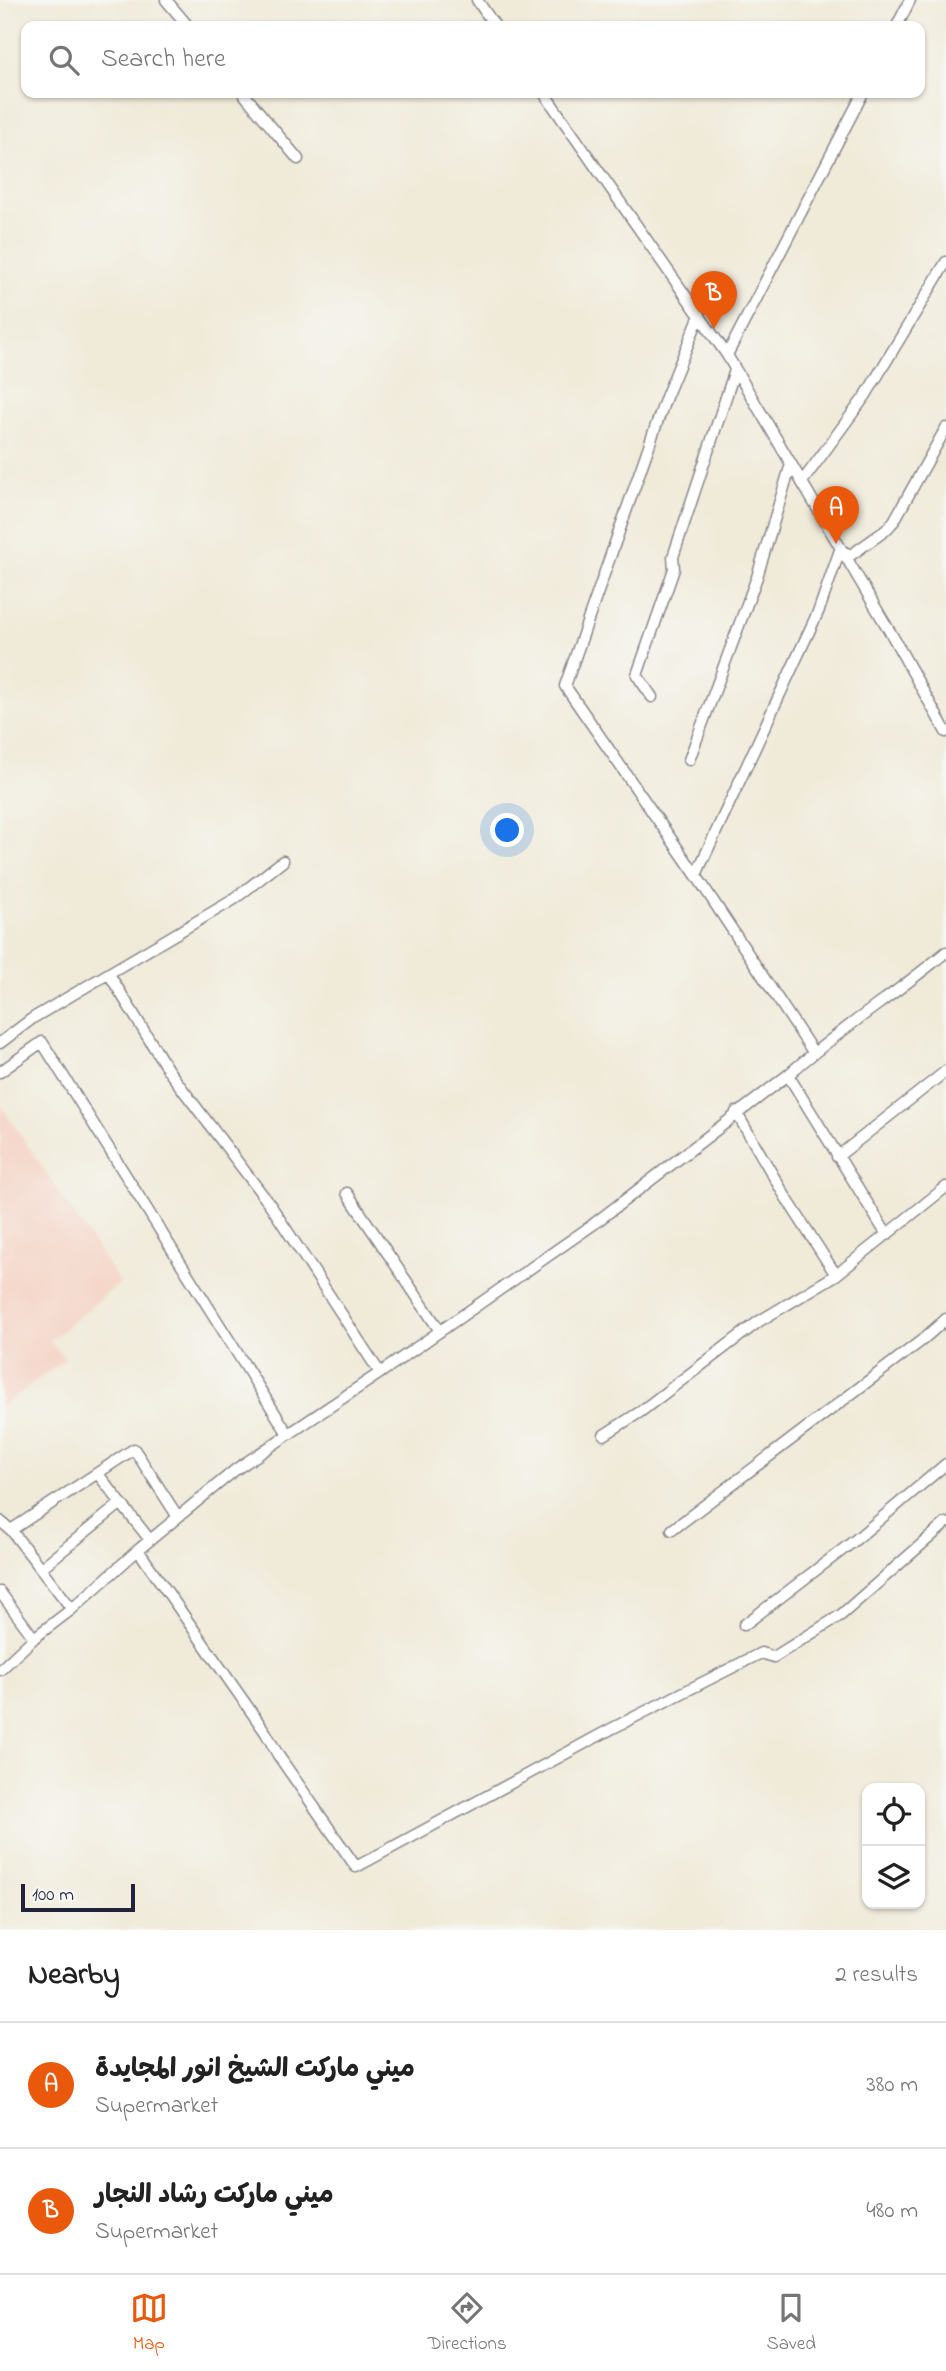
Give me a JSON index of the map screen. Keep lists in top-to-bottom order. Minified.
{"scale_bar":"100 m","page":{"search":"Search here","pins":["B","A"],"scale":"100 m","heading":["Nearby","2 results"],"list":[{"mark":"A","name":"ميني ماركت الشيخ انور المجايدة","note":"Supermarket","value":"380 m"},{"mark":"B","name":"ميني ماركت رشاد النجار","note":"Supermarket","value":"480 m"}],"nav":["Map","Directions","Saved"]}}
